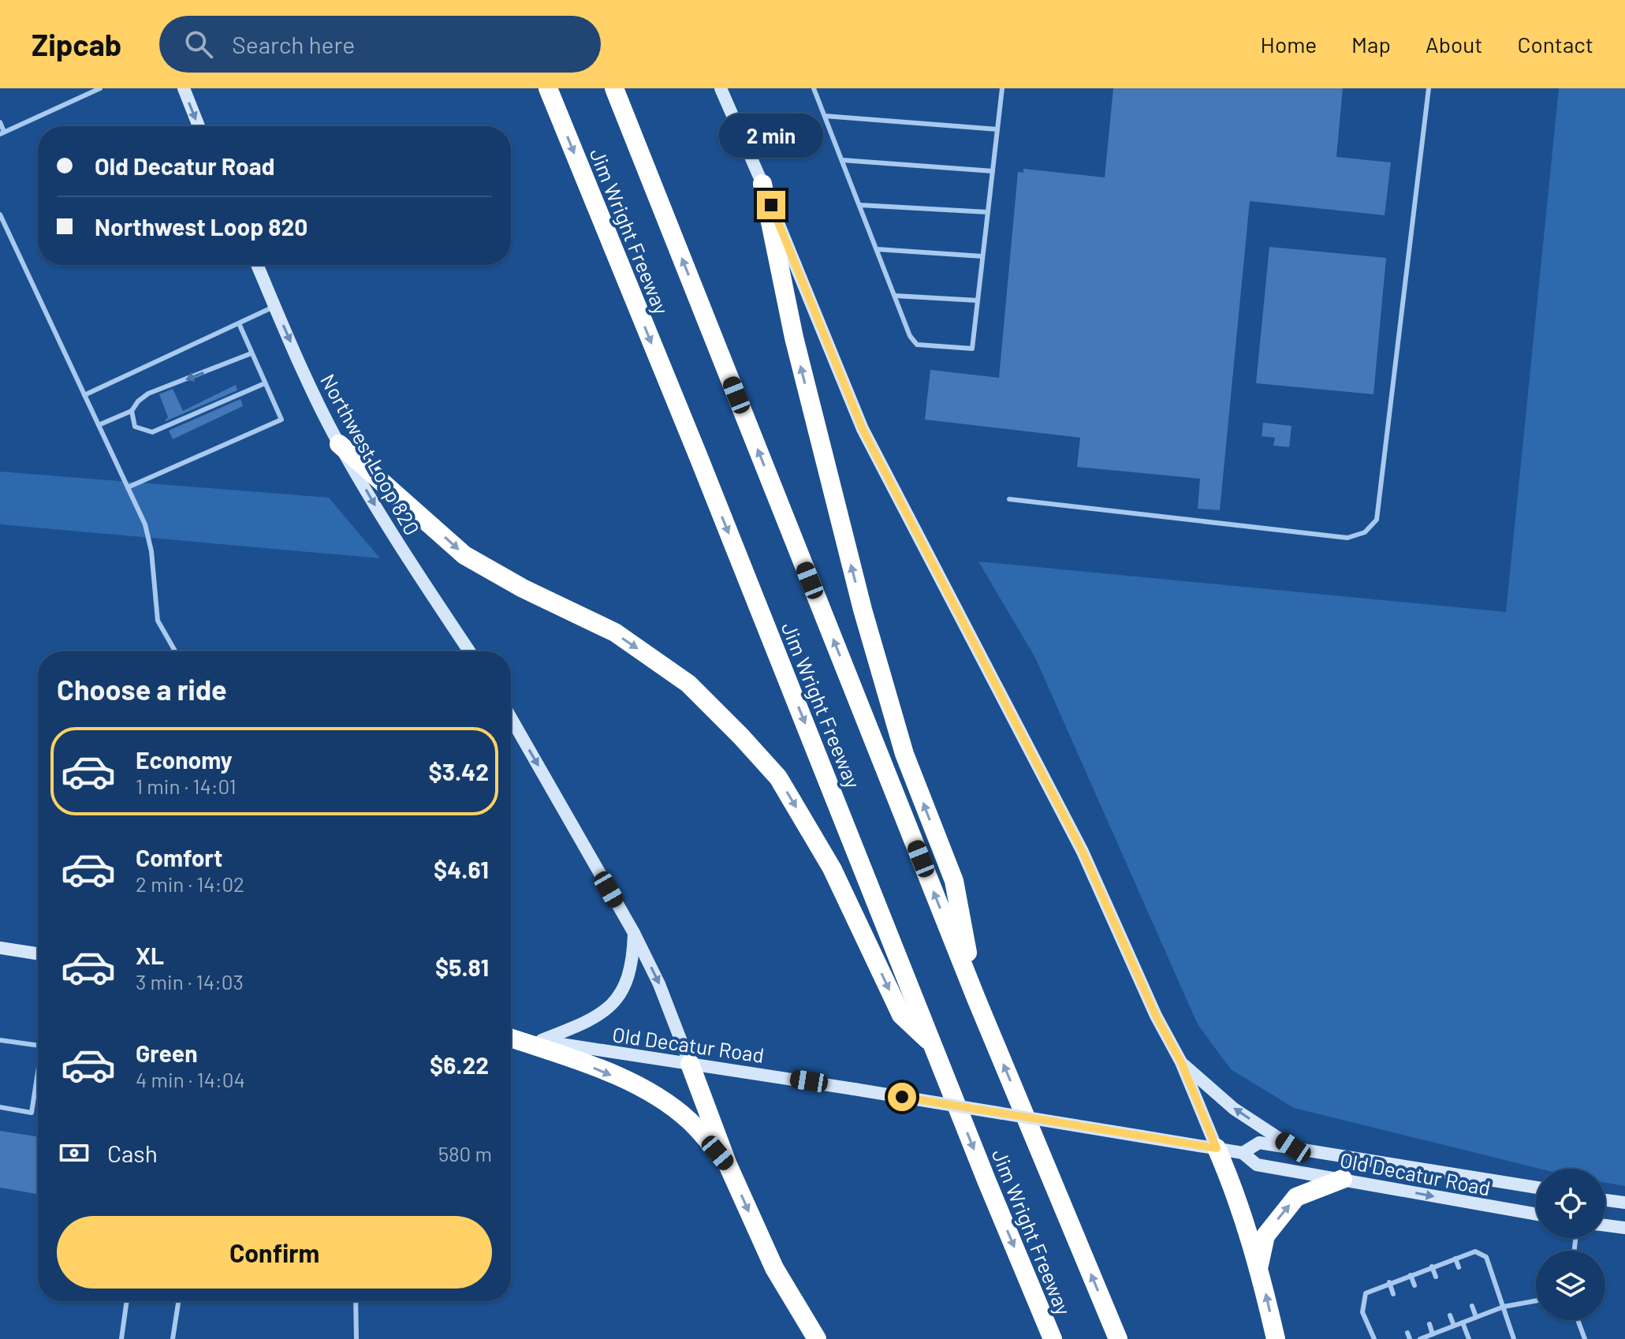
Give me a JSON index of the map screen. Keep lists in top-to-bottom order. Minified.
{"streets":{"highway":["Jim Wright Freeway"],"main road":["Northwest Loop 820","Old Decatur Road"]},"one_way":["Northwest Loop 820"],"page":{"header":"Zipcab","search":"Search here","nav":["Home","Map","About","Contact"],"bubble":"2 min","banner":["Old Decatur Road","Northwest Loop 820"],"heading":"Choose a ride","list":[{"name":"Economy","note":"1 min · 14:01","value":"$3.42"},{"name":"Comfort","note":"2 min · 14:02","value":"$4.61"},{"name":"XL","note":"3 min · 14:03","value":"$5.81"},{"name":"Green","note":"4 min · 14:04","value":"$6.22"}],"pay":["Cash","580 m"],"buttons":"Confirm"}}
